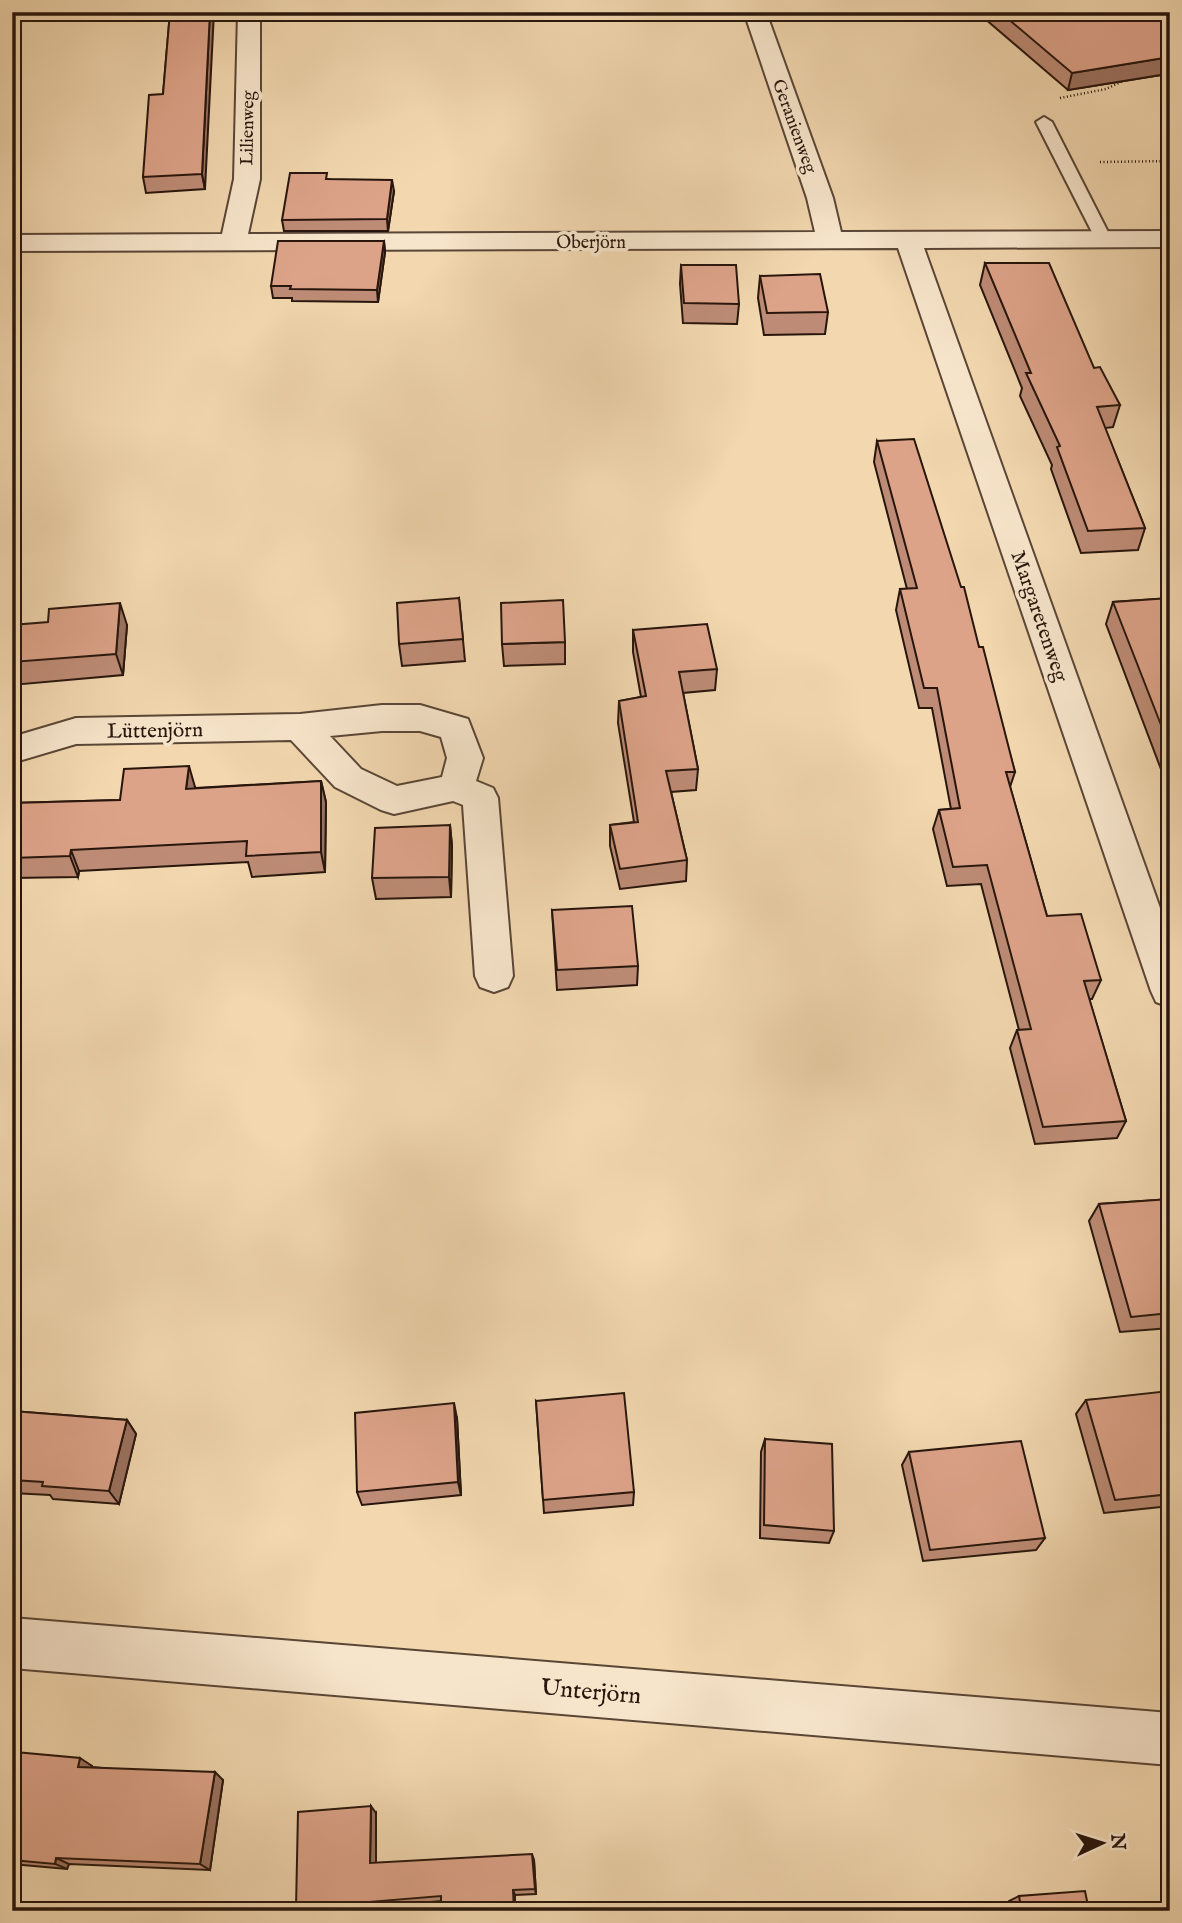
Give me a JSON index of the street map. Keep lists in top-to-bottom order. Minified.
{"streets":{"street":["Geranienweg","Lilienweg","Oberjörn","Margaretenweg","Lüttenjörn","Unterjörn"]},"crossings":[["Geranienweg","Oberjörn"],["Lilienweg","Oberjörn"],["Oberjörn","Margaretenweg"]],"north":"right"}
